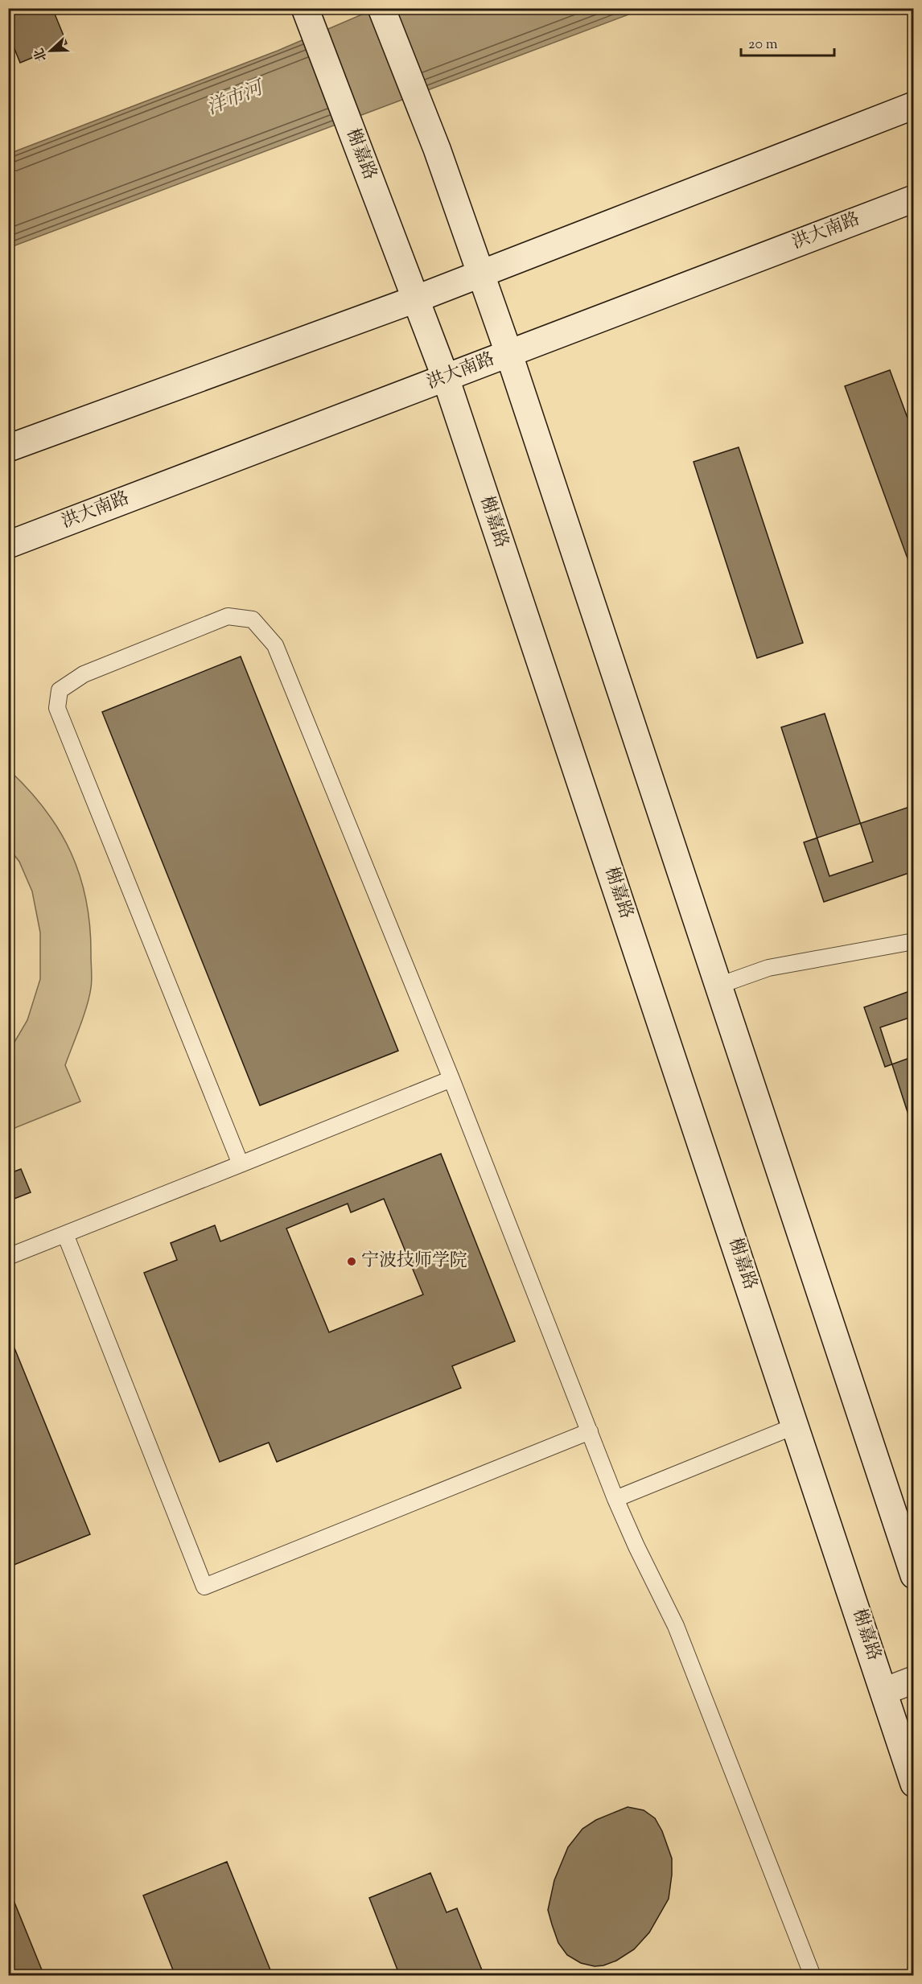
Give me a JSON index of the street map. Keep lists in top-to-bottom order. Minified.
{"streets":{"main road":["榭嘉路","洪大南路"]},"crossings":[["榭嘉路","洪大南路"]],"water":["洋市河"],"places":["宁波技师学院"],"scale_bar":"20 m","north":"left"}
